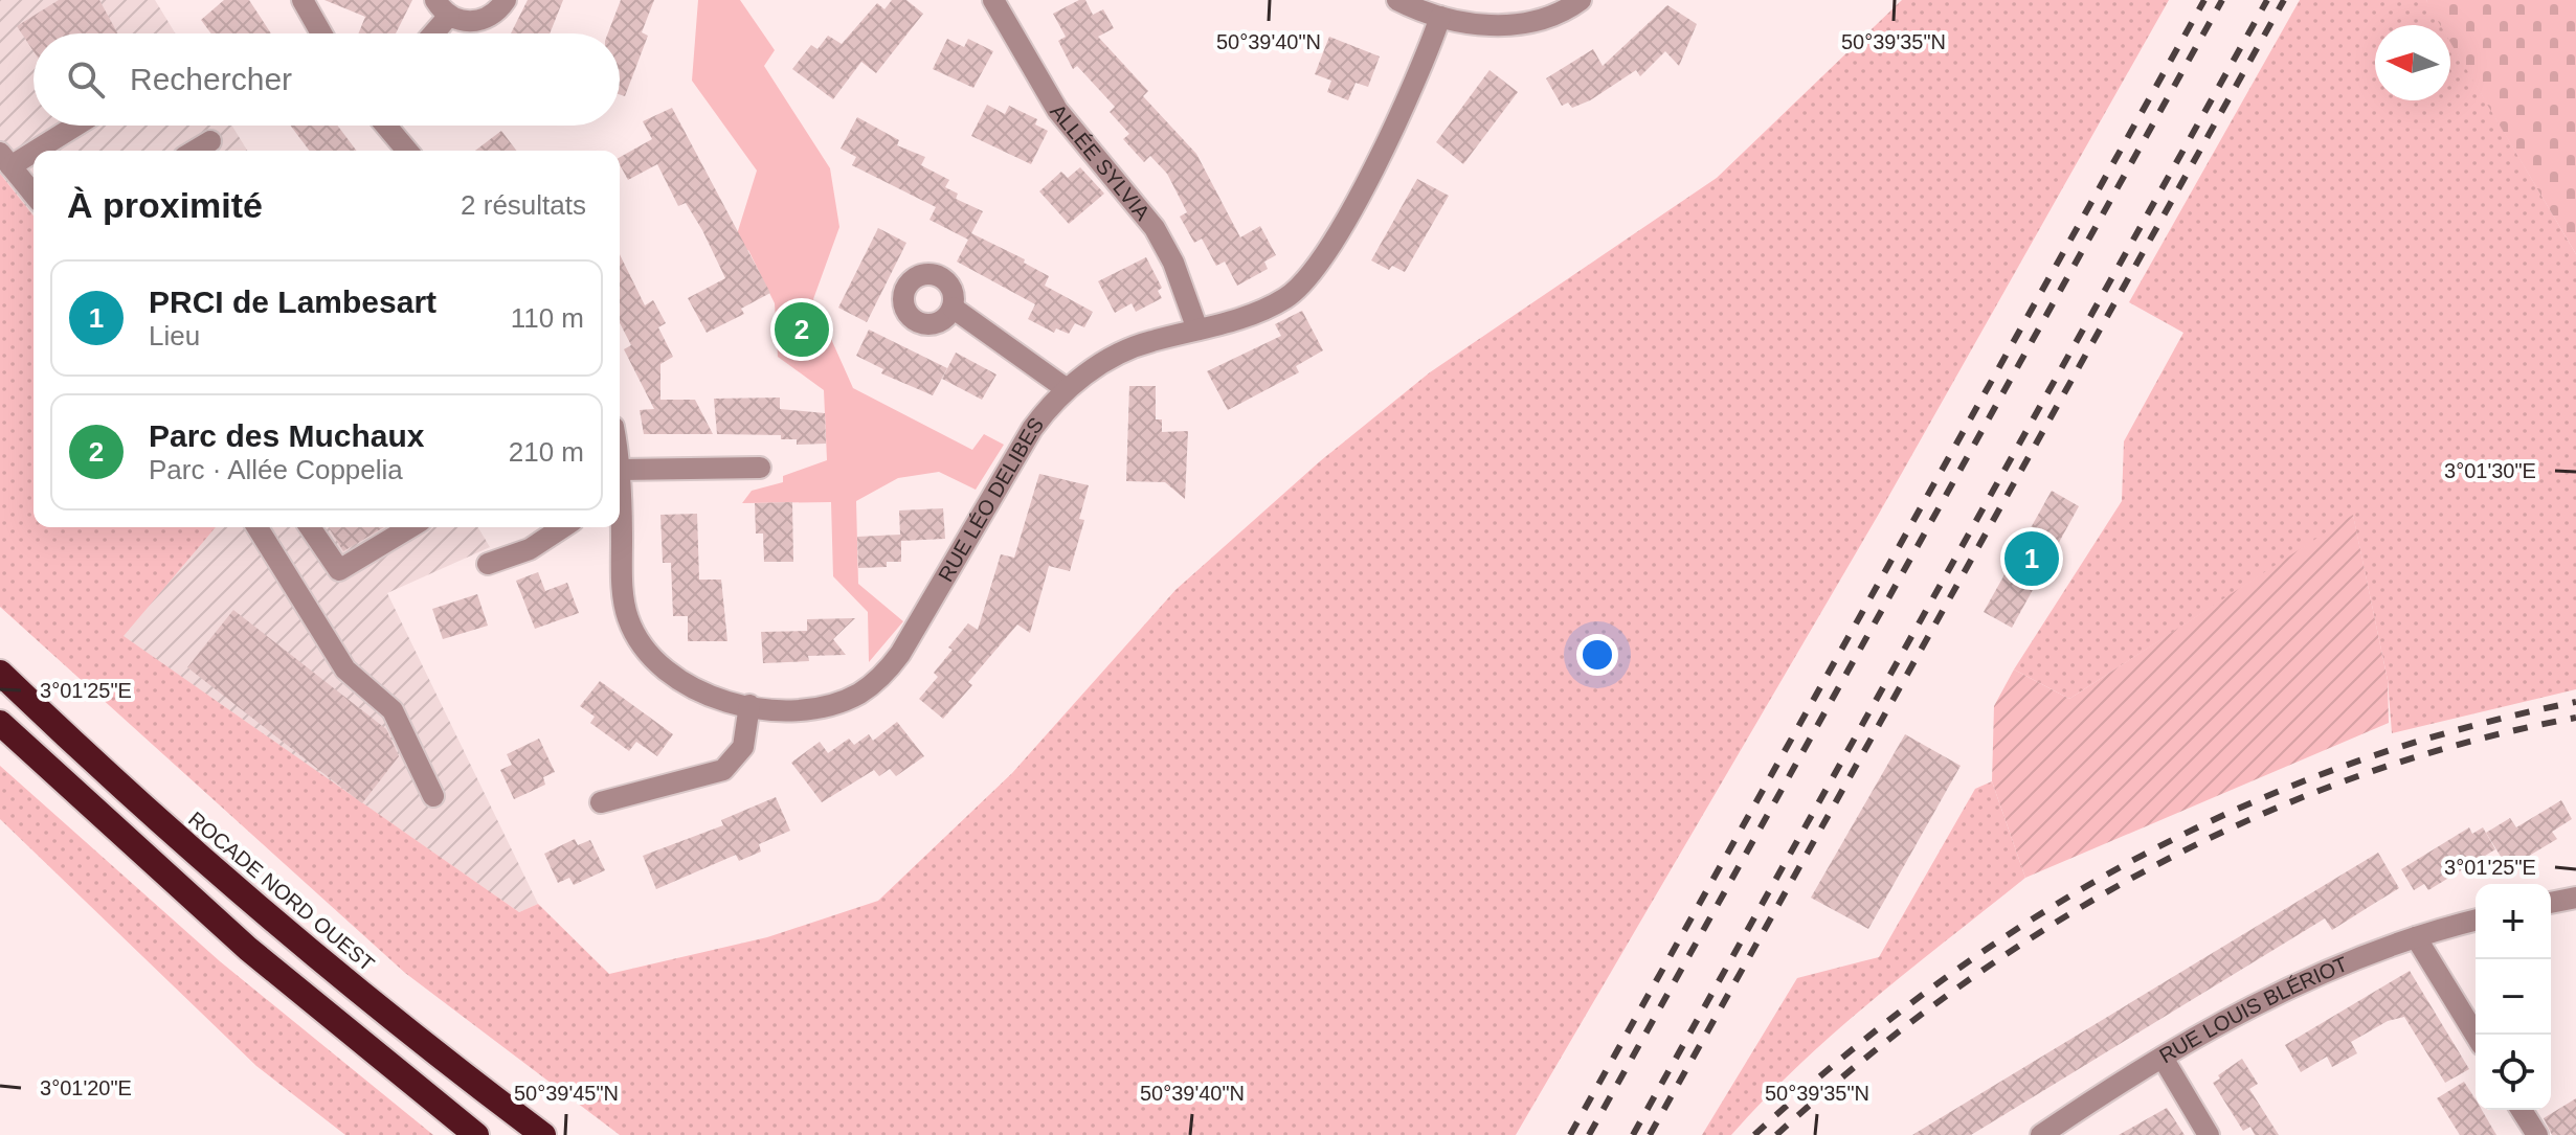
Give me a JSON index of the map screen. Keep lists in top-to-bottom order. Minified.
{"streets":{"highway":["ROCADE NORD OUEST"],"street":["ALLÉE SYLVIA","RUE LÉO DELIBES","RUE LOUIS BLÉRIOT"]},"crossings":[["ALLÉE SYLVIA","RUE LÉO DELIBES"]],"north":"left","page":{"search":"Rechercher","heading":["À proximité","2 résultats"],"list":[{"mark":"1","name":"PRCI de Lambesart","note":"Lieu","value":"110 m"},{"mark":"2","name":"Parc des Muchaux","note":"Parc · Allée Coppelia","value":"210 m"}],"pins":["2","1"],"map_buttons":["+","−"]},"coordinates":["50°39'40\"N","50°39'35\"N","3°01'30\"E","3°01'25\"E","3°01'20\"E","50°39'45\"N"]}
